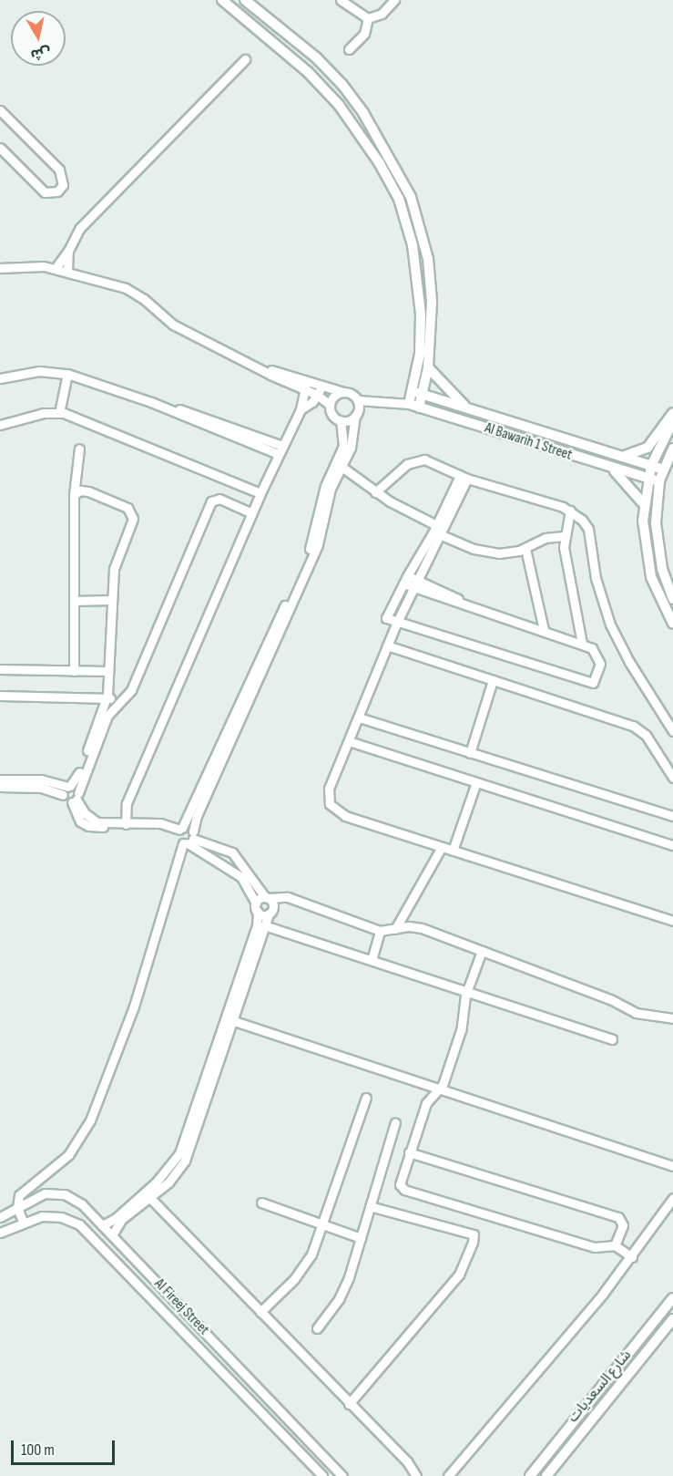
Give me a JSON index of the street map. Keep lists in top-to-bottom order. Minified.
{"streets":{"street":["Al Bawarih 1 Street","Al Fireej Street","شارع السعديات"]},"scale_bar":"100 m","north":"bottom"}
